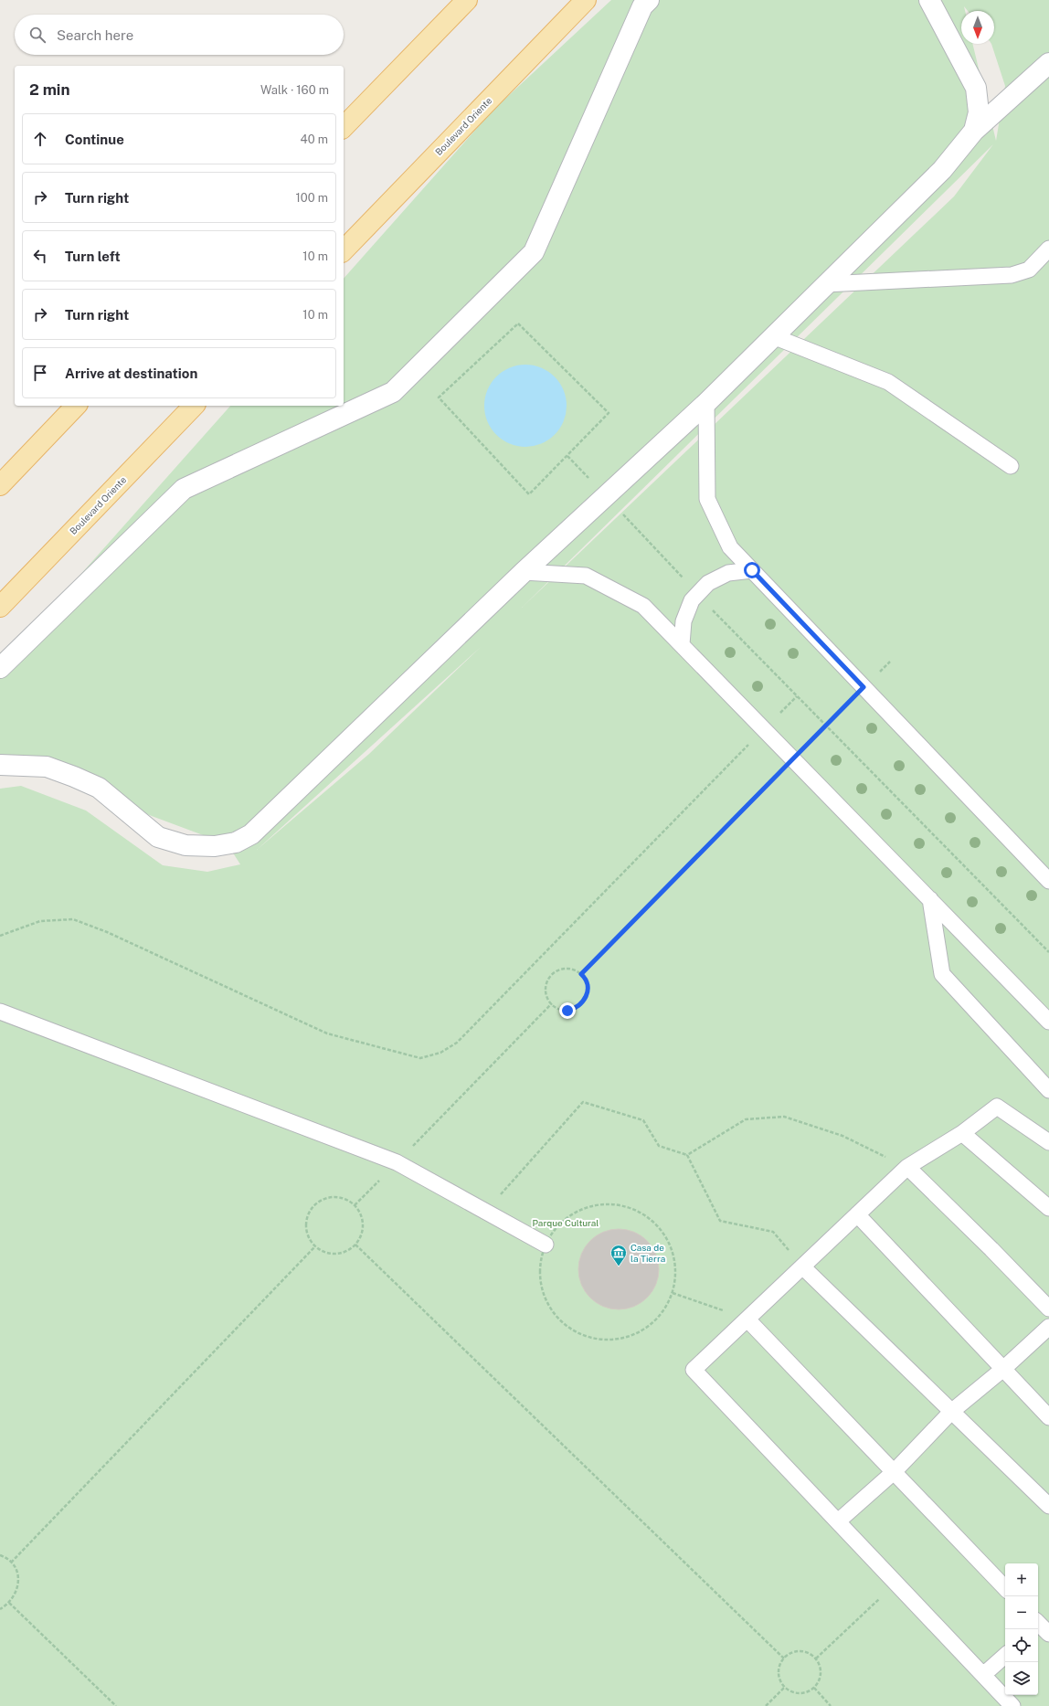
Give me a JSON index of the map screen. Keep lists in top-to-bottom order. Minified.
{"streets":{"main road":["Boulevard Oriente"]},"parks":["Parque Cultural"],"places":{"museum":["Casa de la Tierra"]},"north":"bottom","page":{"search":"Search here","heading":["2 min","Walk · 160 m"],"list":[["Continue","40 m"],["Turn right","100 m"],["Turn left","10 m"],["Turn right","10 m"],"Arrive at destination"],"map_buttons":["+","−"]}}
